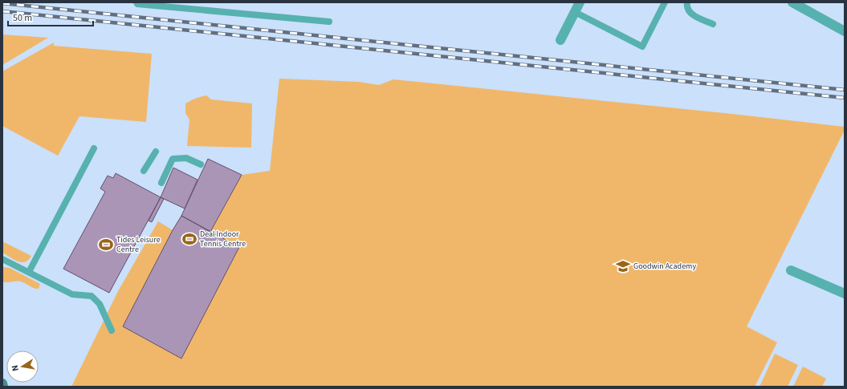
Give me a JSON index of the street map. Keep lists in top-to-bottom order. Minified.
{"places":{"sports":["Deal Indoor Tennis Centre","Tides Leisure Centre"],"school or university":["Goodwin Academy"]},"scale_bar":"50 m","north":"left"}
